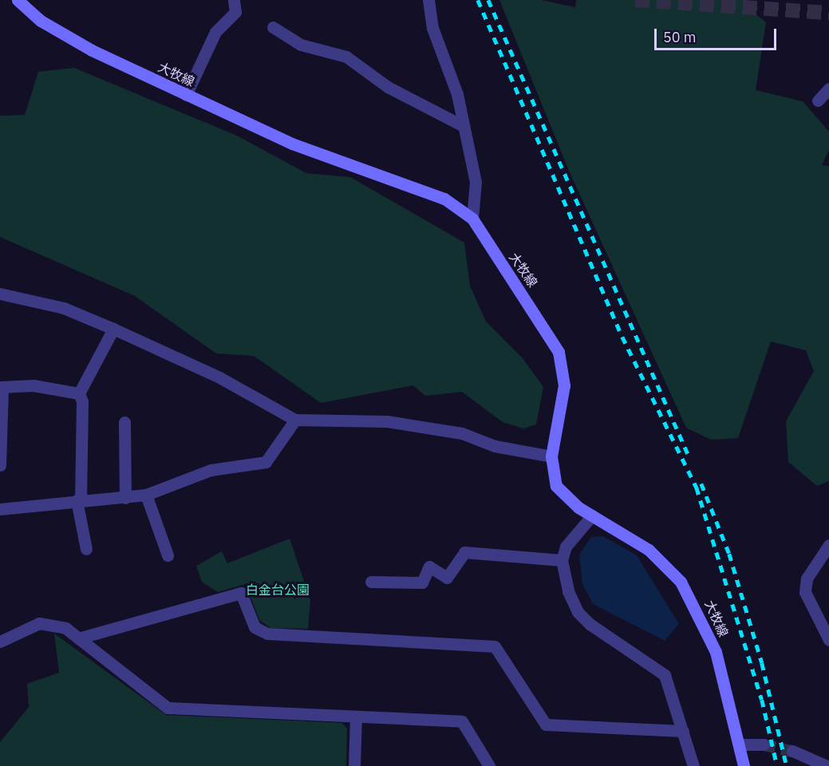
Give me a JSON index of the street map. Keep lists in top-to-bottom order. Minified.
{"streets":{"street":["大牧線"]},"parks":["白金台公園"],"scale_bar":"50 m"}
